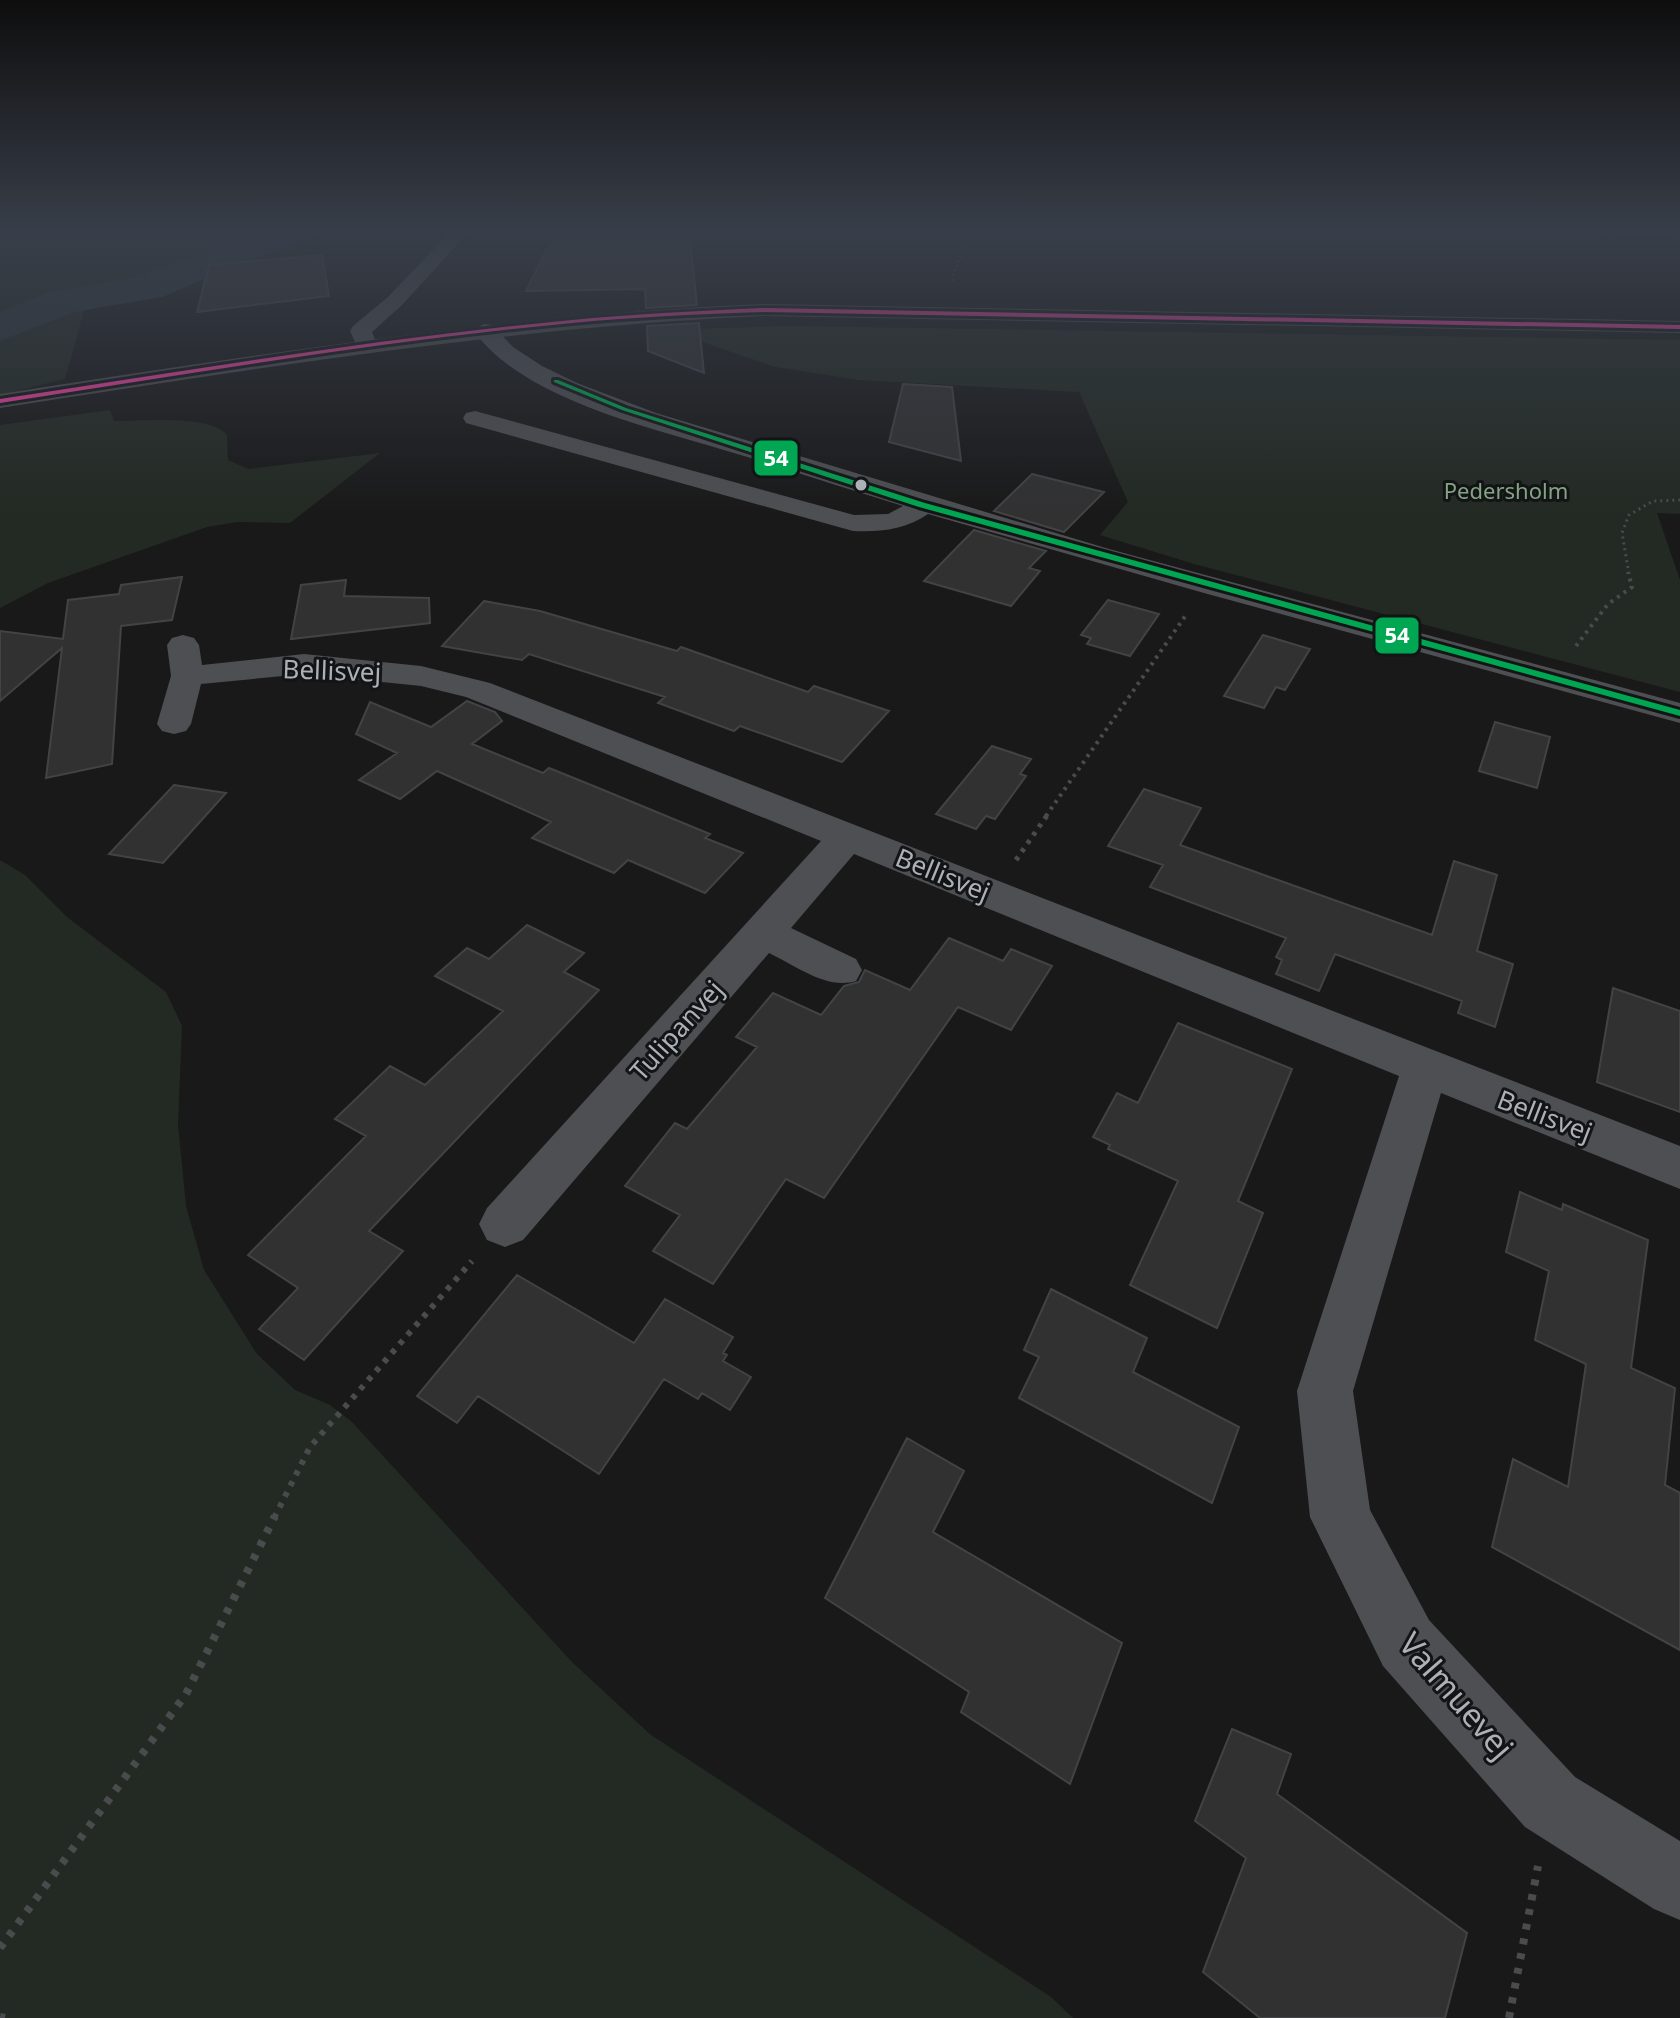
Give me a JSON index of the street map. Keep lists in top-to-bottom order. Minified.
{"streets":{"street":["Bellisvej","Tulipanvej","Valmuevej"]},"crossings":[["Bellisvej","Tulipanvej"],["Bellisvej","Valmuevej"]],"parks":["Pedersholm"],"lines":["transit line 54"]}
